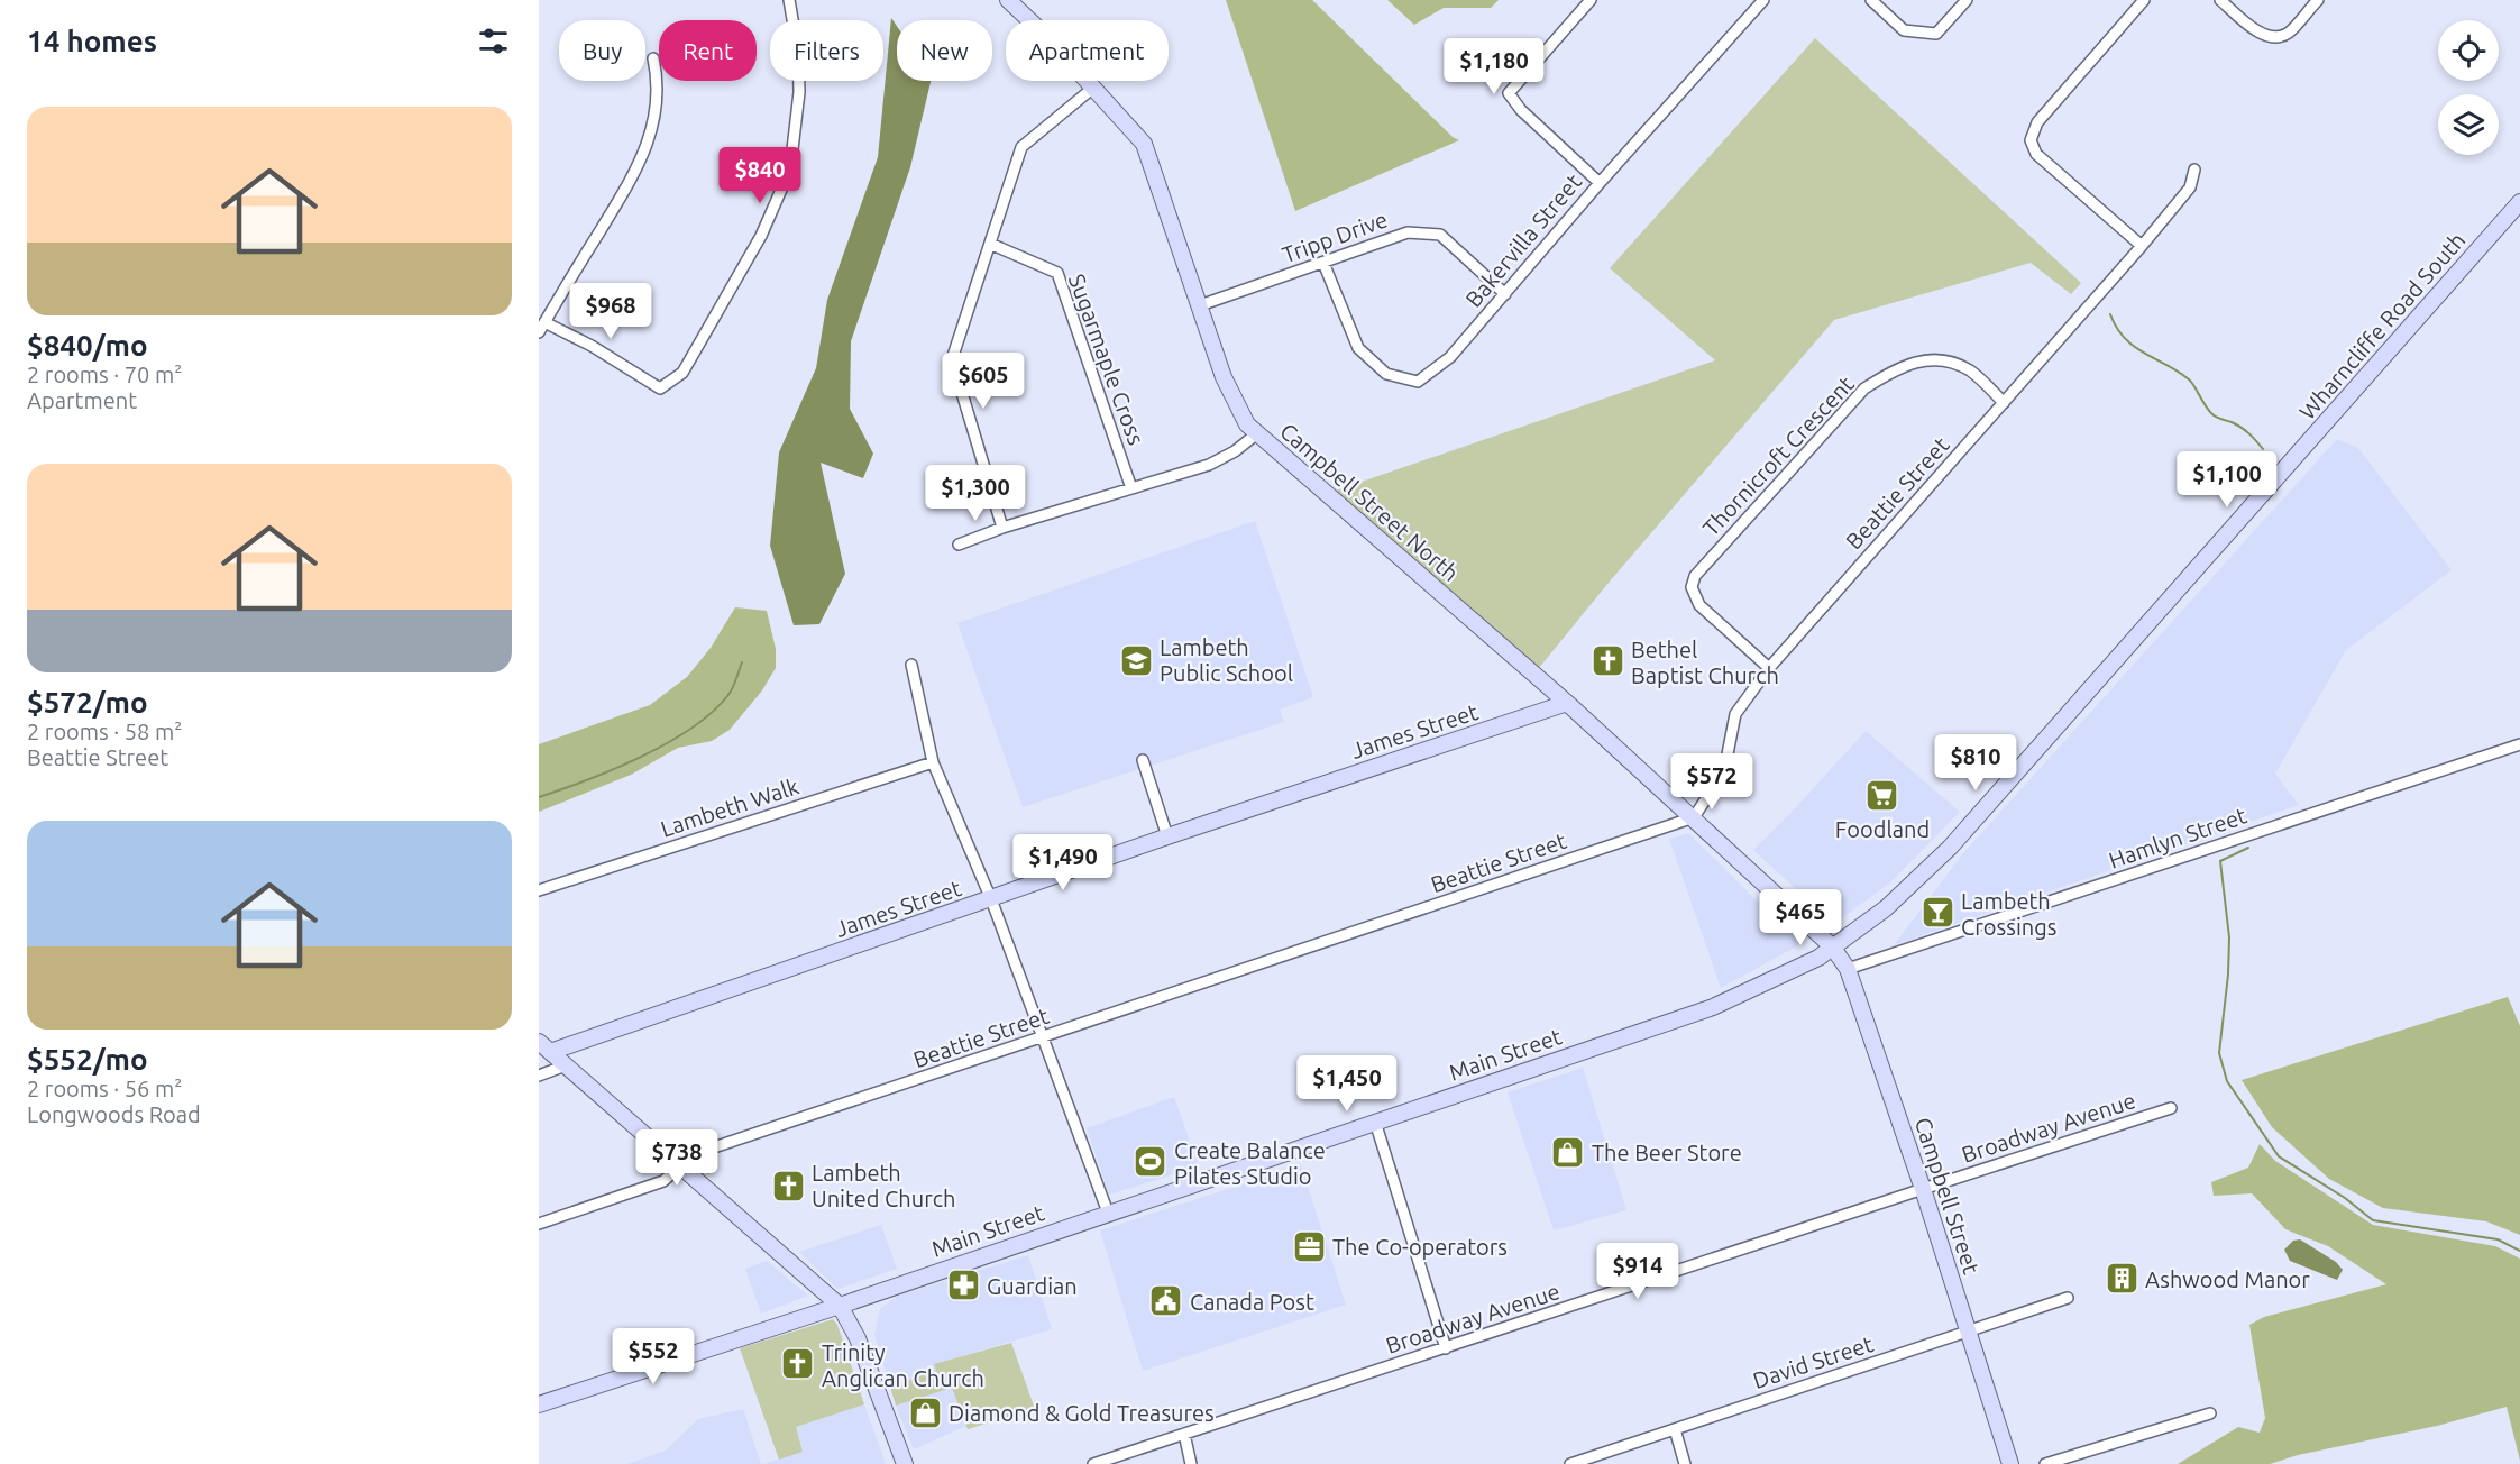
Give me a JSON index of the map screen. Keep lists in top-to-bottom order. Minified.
{"streets":{"main road":["Wharncliffe Road South","Campbell Street North","James Street","Main Street","Campbell Street"],"street":["Tripp Drive","Bakervilla Street","Sugarmaple Cross","Thornicroft Crescent","Beattie Street","Lambeth Walk","Hamlyn Street","Broadway Avenue","David Street"]},"crossings":[["Tripp Drive","Bakervilla Street"],["Tripp Drive","Campbell Street North"],["Wharncliffe Road South","Campbell Street North"],["Wharncliffe Road South","Main Street"],["Wharncliffe Road South","Campbell Street"],["Thornicroft Crescent","Beattie Street"],["Beattie Street","Campbell Street North"],["Campbell Street North","James Street"],["Campbell Street North","Main Street"],["Campbell Street North","Campbell Street"],["Hamlyn Street","Campbell Street"],["Main Street","Campbell Street"],["Broadway Avenue","Campbell Street"],["Campbell Street","David Street"]],"places":{"school or university":["Lambeth Public School"],"church":["Bethel Baptist Church","Lambeth United Church","Trinity Anglican Church"],"supermarket":["Foodland"],"bar":["Lambeth Crossings"],"shop":["The Beer Store","Diamond & Gold Treasures"],"sports":["Create Balance Pilates Studio"],"office":["The Co-operators"],"building":["Ashwood Manor"],"pharmacy":["Guardian"],"public building":["Canada Post"]},"page":{"heading":"14 homes","chip":["Buy","Rent","Filters","New","Apartment"],"price":["$1,180","$840","$968","$605","$1,100","$1,300","$810","$572","$1,490","$465","$1,450","$738","$914","$552"],"list":[{"name":"$840/mo","note":"2 rooms · 70 m² · Apartment"},{"name":"$572/mo","note":"2 rooms · 58 m² · Beattie Street"},{"name":"$552/mo","note":"2 rooms · 56 m² · Longwoods Road"}]}}
